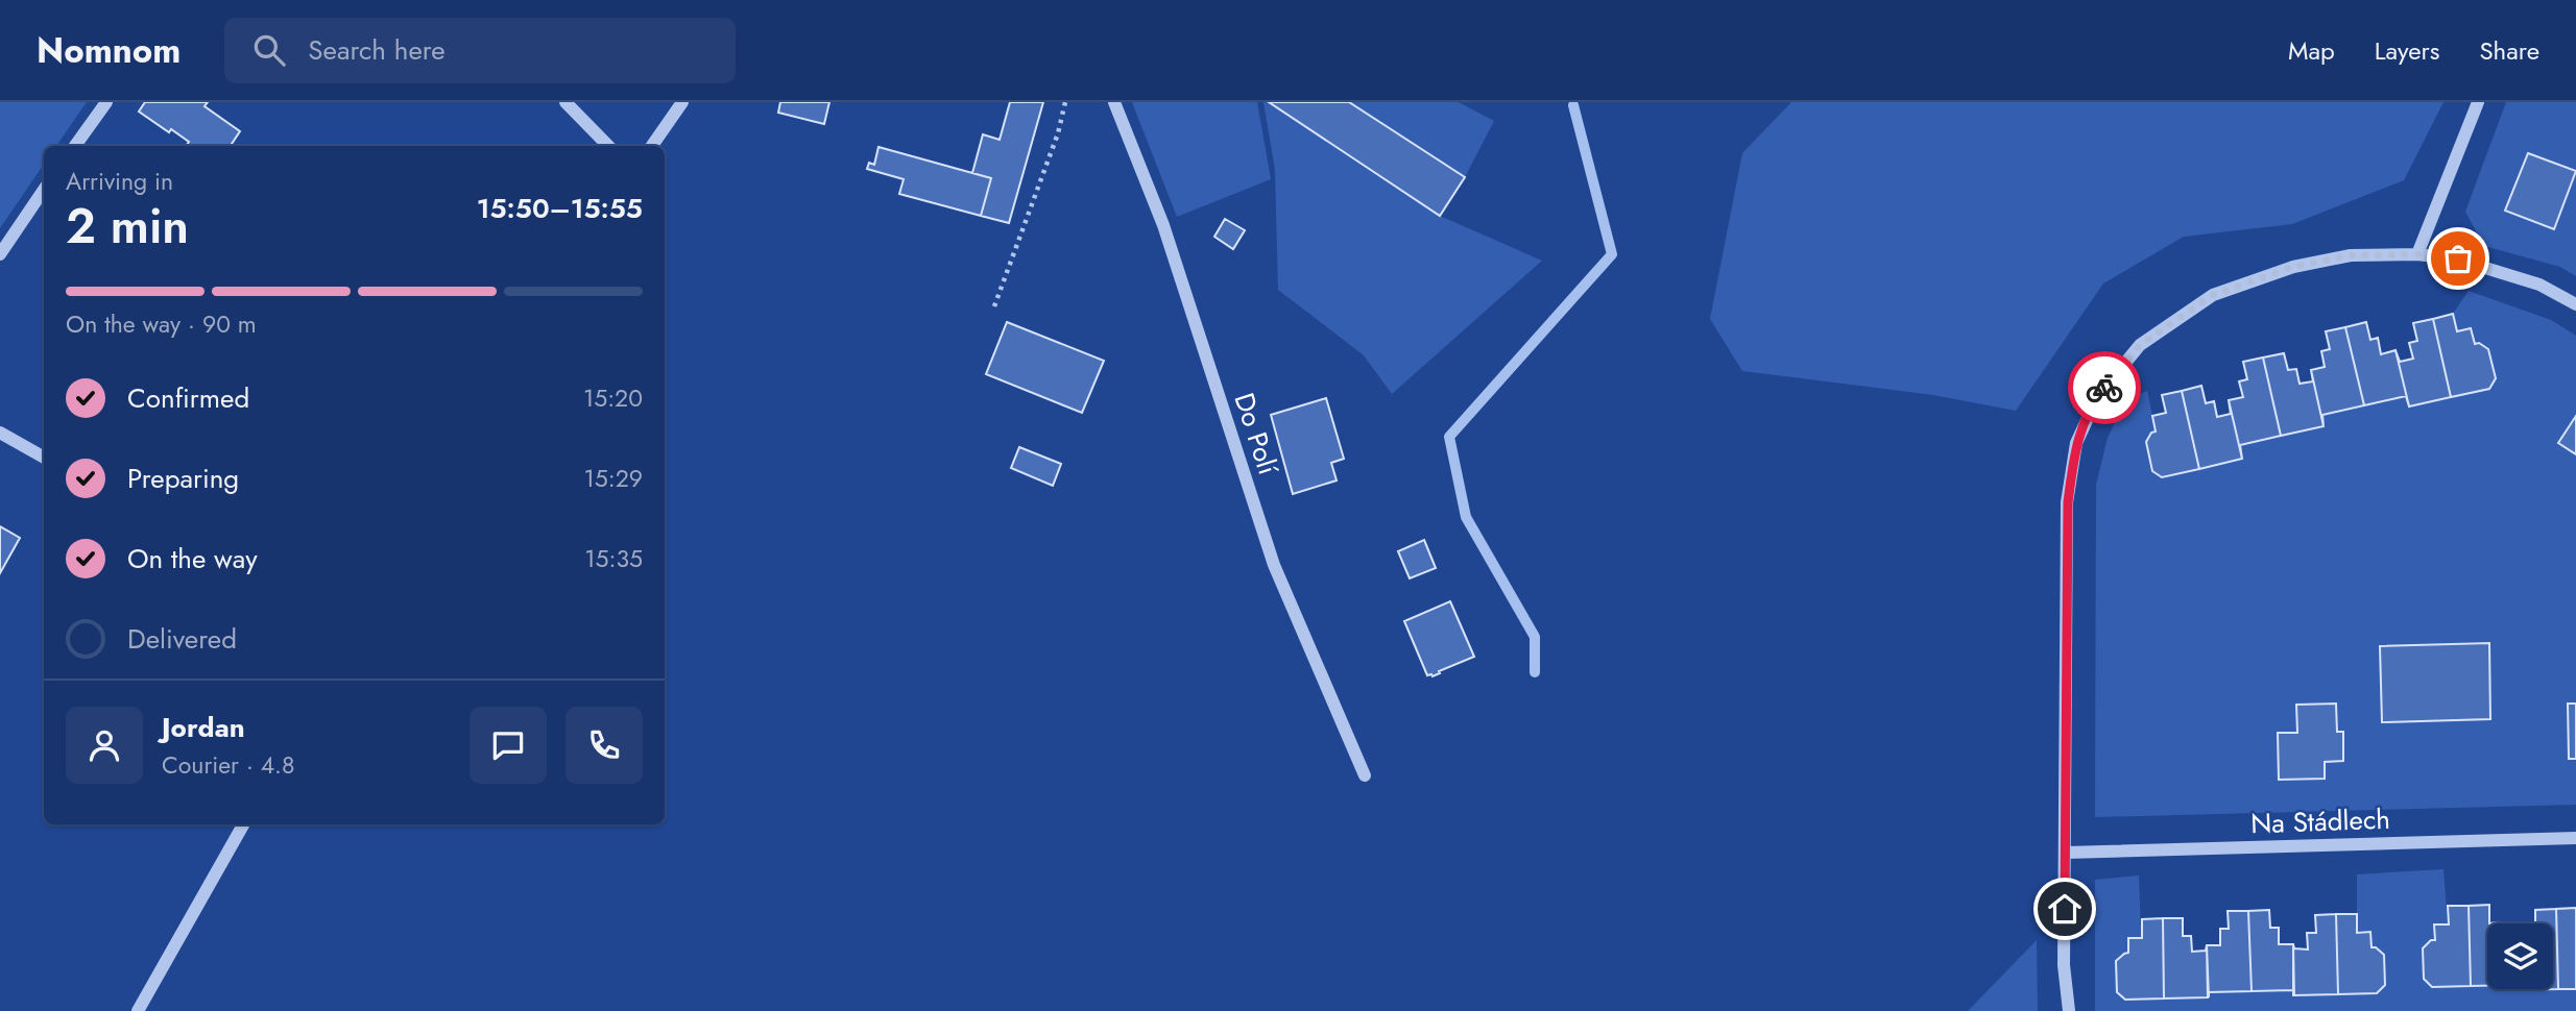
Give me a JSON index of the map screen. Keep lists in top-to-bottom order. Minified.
{"streets":{"street":["Do Polí","Na Stádlech"]},"page":{"header":"Nomnom","search":"Search here","nav":["Map","Layers","Share"],"heading":["2 min","Arriving in","15:50–15:55"],"panel":["Jordan","Courier · 4.8"],"bar":"On the way · 90 m","list":[["Confirmed","15:20"],["Preparing","15:29"],["On the way","15:35"],"Delivered"]}}
